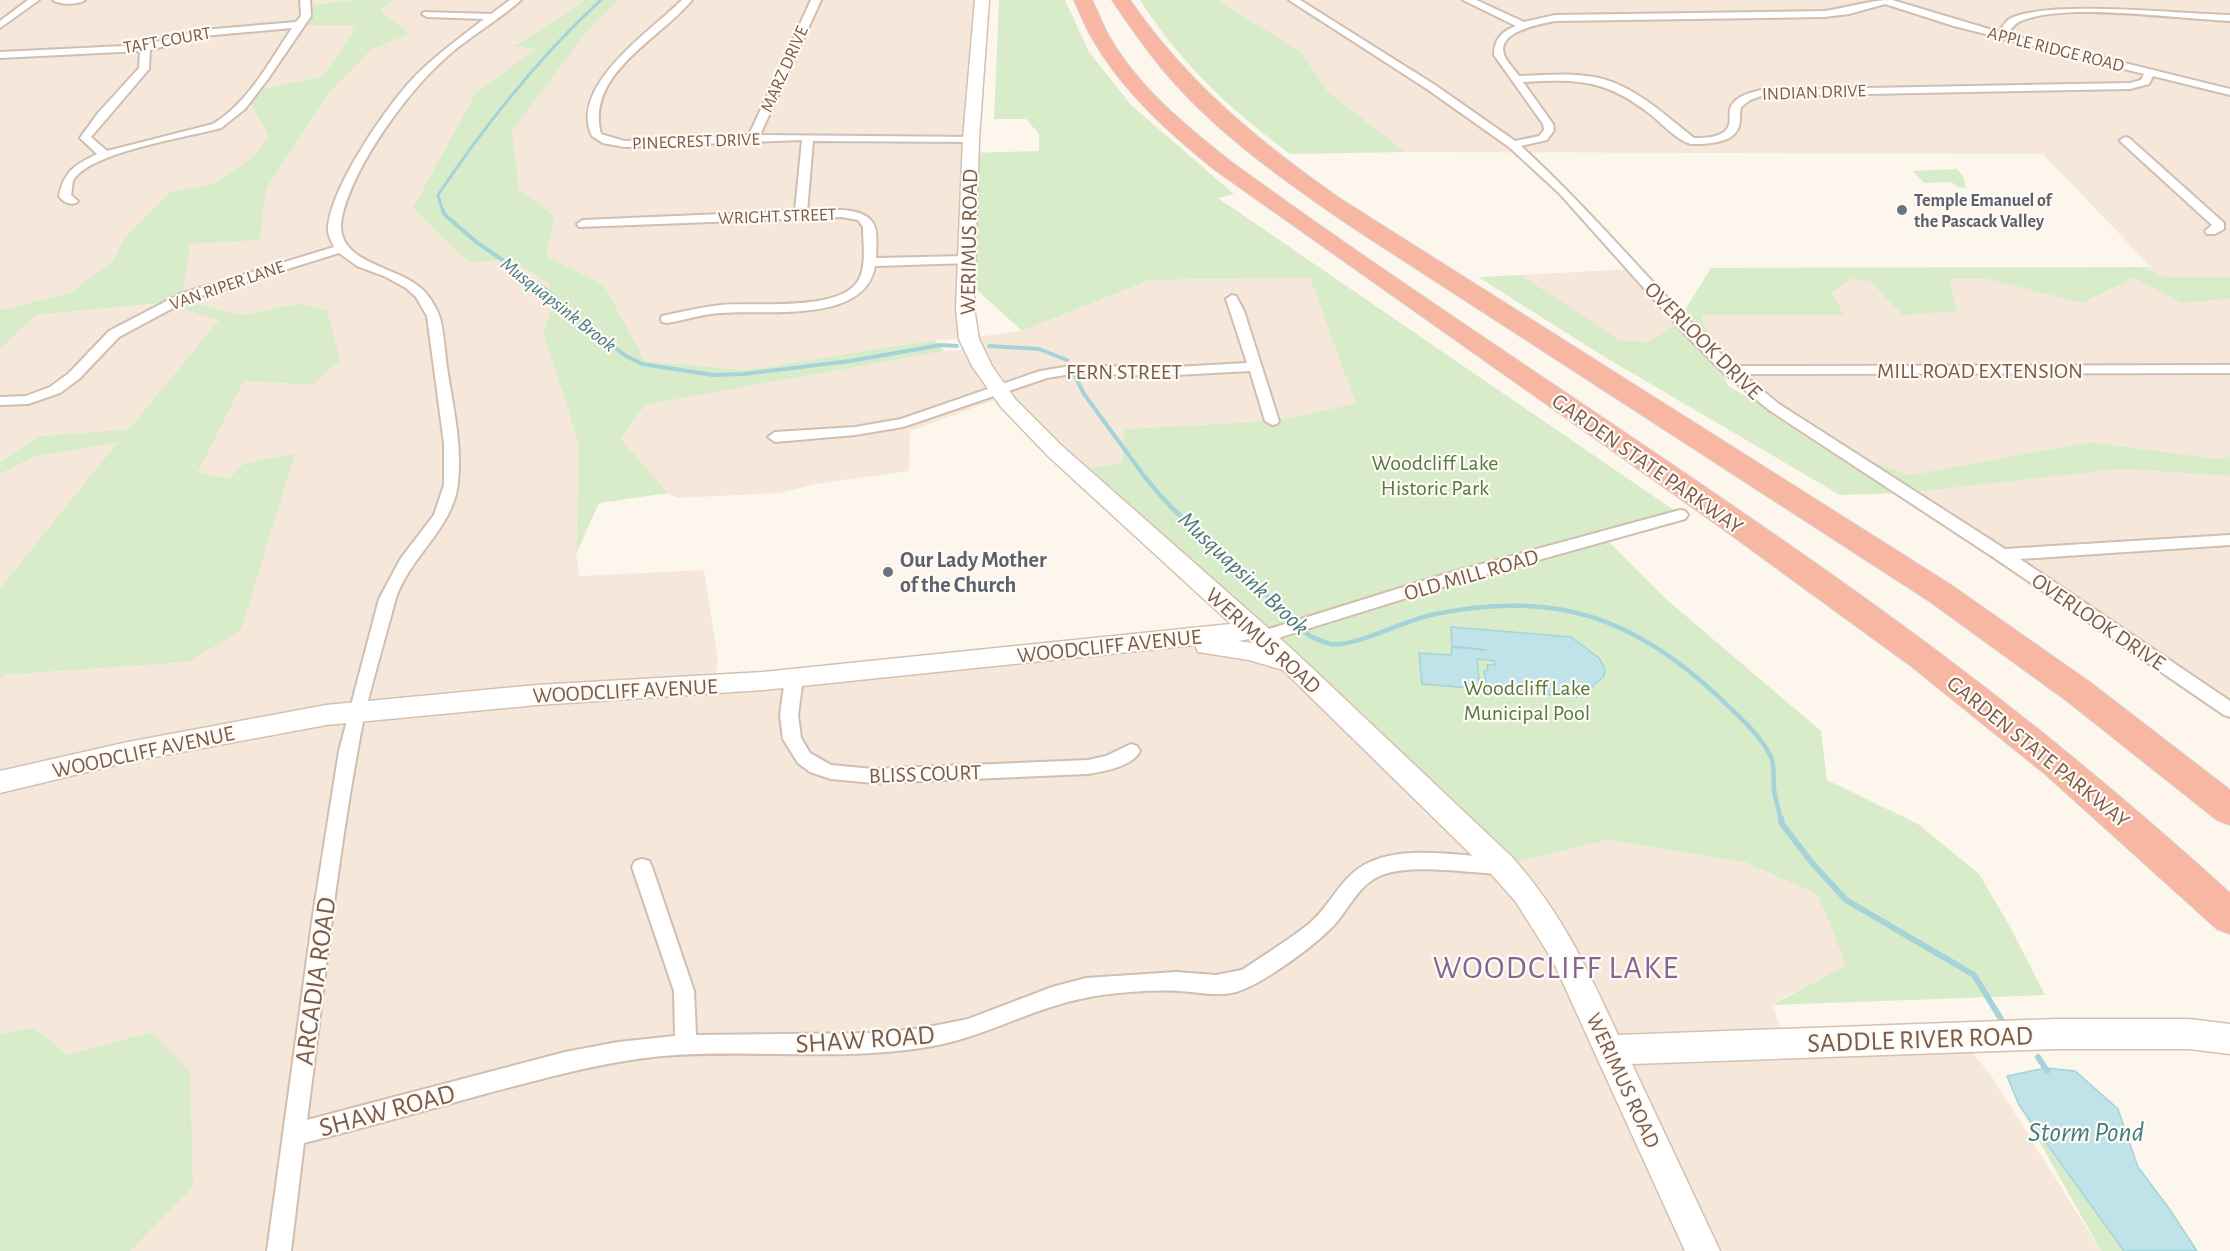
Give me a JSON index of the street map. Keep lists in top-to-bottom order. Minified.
{"streets":{"highway":["GARDEN STATE PARKWAY"],"main road":["WERIMUS ROAD","WOODCLIFF AVENUE","SADDLE RIVER ROAD"],"street":["TAFT COURT","APPLE RIDGE ROAD","MARZ DRIVE","INDIAN DRIVE","PINECREST DRIVE","WRIGHT STREET","VAN RIPER LANE","OVERLOOK DRIVE","MILL ROAD EXTENSION","FERN STREET","OLD MILL ROAD","BLISS COURT","ARCADIA ROAD","SHAW ROAD"]},"crossings":[["APPLE RIDGE ROAD","INDIAN DRIVE"],["MARZ DRIVE","PINECREST DRIVE"],["PINECREST DRIVE","WERIMUS ROAD"],["WERIMUS ROAD","FERN STREET"],["WERIMUS ROAD","OLD MILL ROAD"],["WERIMUS ROAD","WOODCLIFF AVENUE"],["WERIMUS ROAD","SHAW ROAD"],["WERIMUS ROAD","SADDLE RIVER ROAD"],["VAN RIPER LANE","ARCADIA ROAD"],["OVERLOOK DRIVE","MILL ROAD EXTENSION"],["OLD MILL ROAD","WOODCLIFF AVENUE"],["WOODCLIFF AVENUE","BLISS COURT"],["WOODCLIFF AVENUE","ARCADIA ROAD"],["ARCADIA ROAD","SHAW ROAD"]],"districts":["WOODCLIFF LAKE"],"water":["Musquapsink Brook","Storm Pond"],"parks":["Woodcliff Lake Historic Park","Woodcliff Lake Municipal Pool"],"places":["Temple Emanuel of the Pascack Valley","Our Lady Mother of the Church"]}
